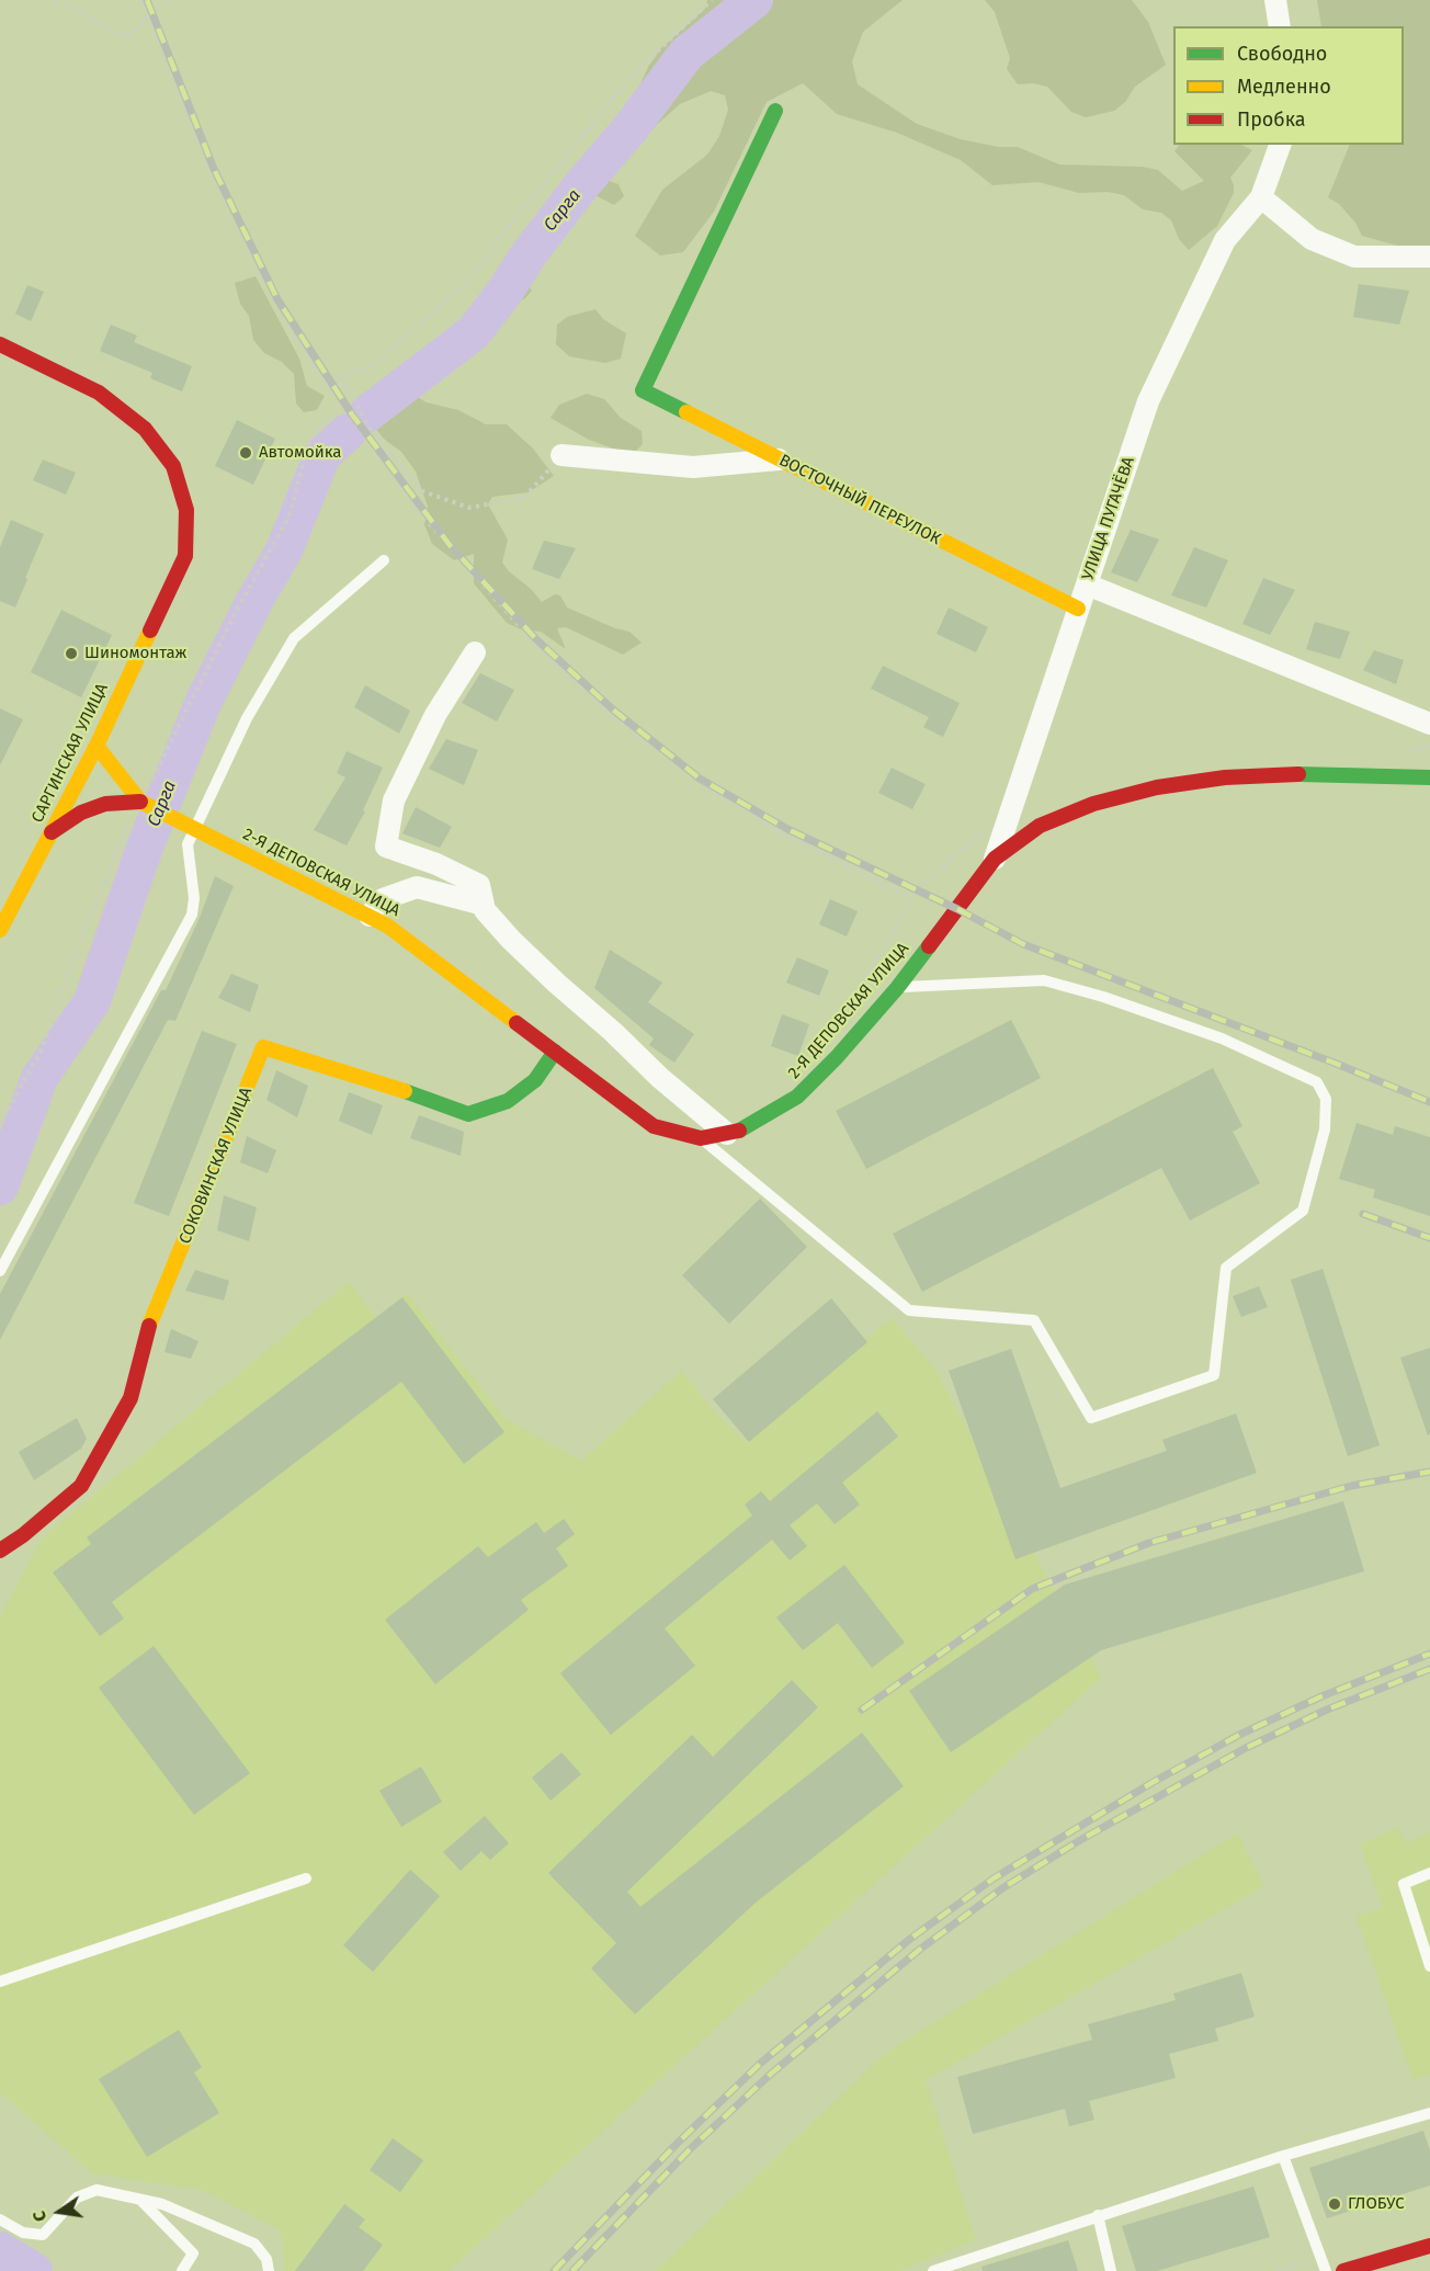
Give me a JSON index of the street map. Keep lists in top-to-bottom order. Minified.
{"streets":{"street":["ВОСТОЧНЫЙ ПЕРЕУЛОК","УЛИЦА ПУГАЧЁВА","САРГИНСКАЯ УЛИЦА","2-Я ДЕПОВСКАЯ УЛИЦА","СОКОВИНСКАЯ УЛИЦА"]},"crossings":[["ВОСТОЧНЫЙ ПЕРЕУЛОК","УЛИЦА ПУГАЧЁВА"],["УЛИЦА ПУГАЧЁВА","2-Я ДЕПОВСКАЯ УЛИЦА"],["2-Я ДЕПОВСКАЯ УЛИЦА","СОКОВИНСКАЯ УЛИЦА"]],"water":["Сарга"],"places":["Автомойка","Шиномонтаж","ГЛОБУС"],"legend":["Свободно","Медленно","Пробка"],"north":"left"}
